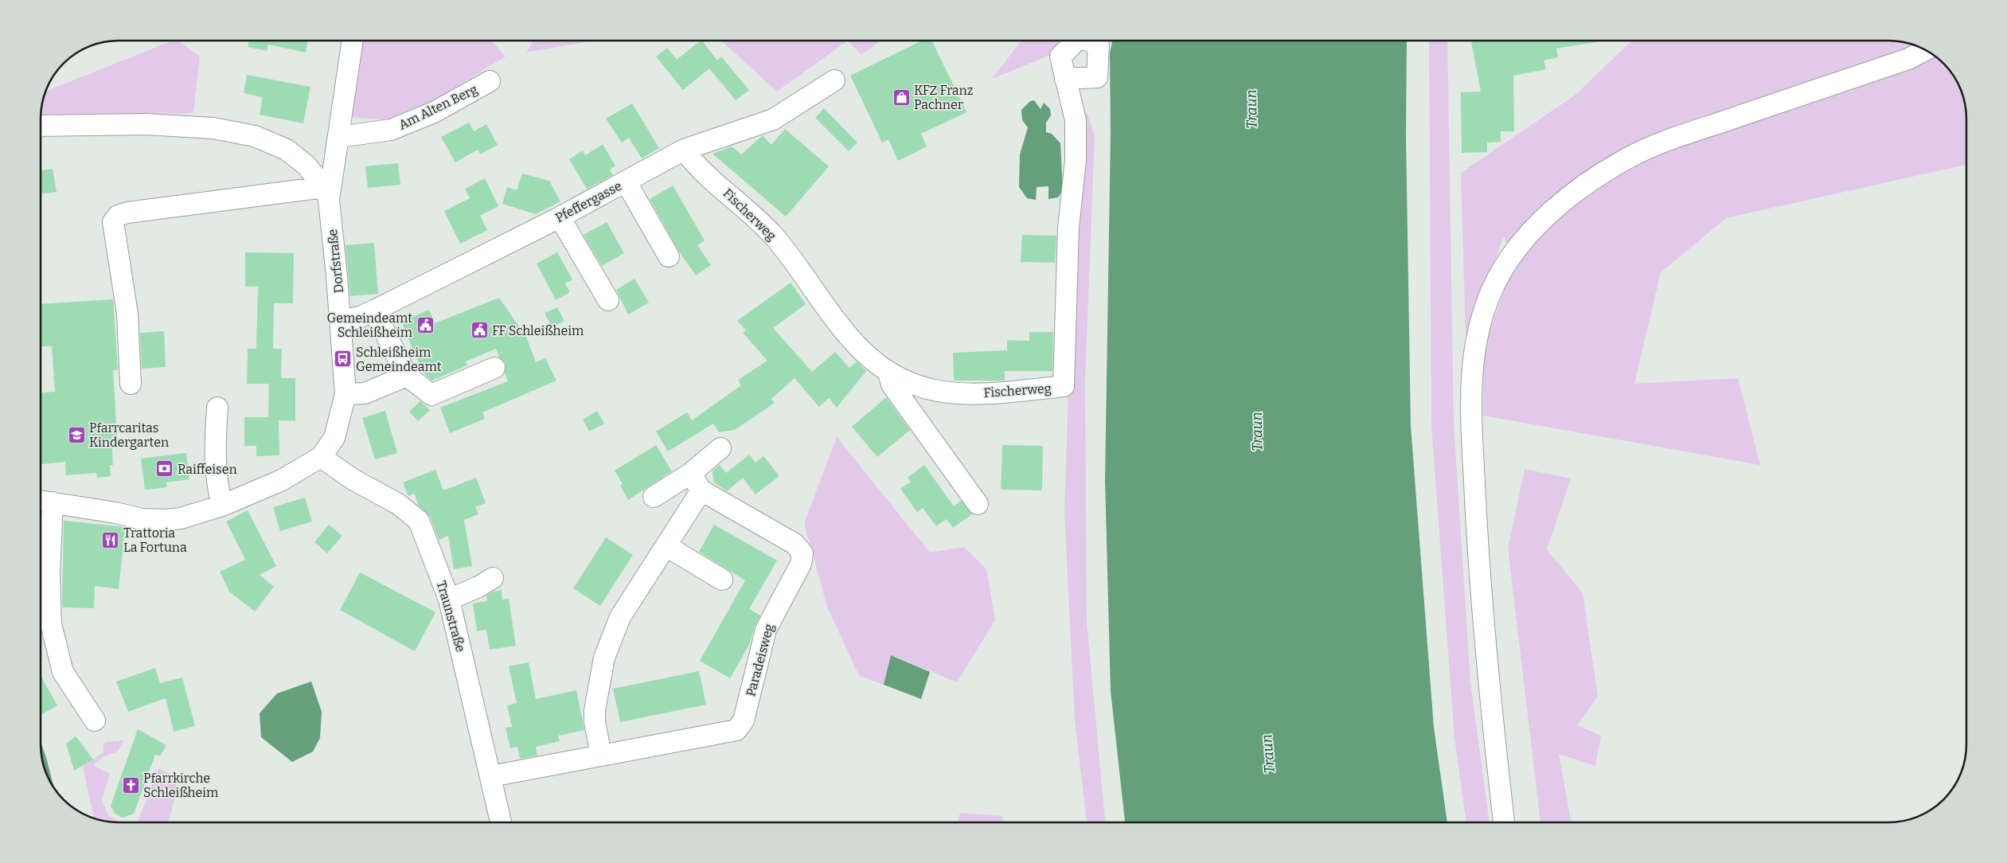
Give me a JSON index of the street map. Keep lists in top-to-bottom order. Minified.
{"streets":{"street":["Am Alten Berg","Pfeffergasse","Fischerweg","Dorfstraße","Traunstraße","Paradeisweg"]},"crossings":[["Pfeffergasse","Fischerweg"],["Pfeffergasse","Dorfstraße"],["Dorfstraße","Traunstraße"],["Traunstraße","Paradeisweg"]],"water":["Traun"],"places":{"shop":["KFZ Franz Pachner"],"public building":["Gemeindeamt Schleißheim","FF Schleißheim"],"bus stop":["Schleißheim Gemeindeamt"],"school or university":["Pfarrcaritas Kindergarten"],"bank":["Raiffeisen"],"restaurant":["Trattoria La Fortuna"],"church":["Pfarrkirche Schleißheim"]}}
